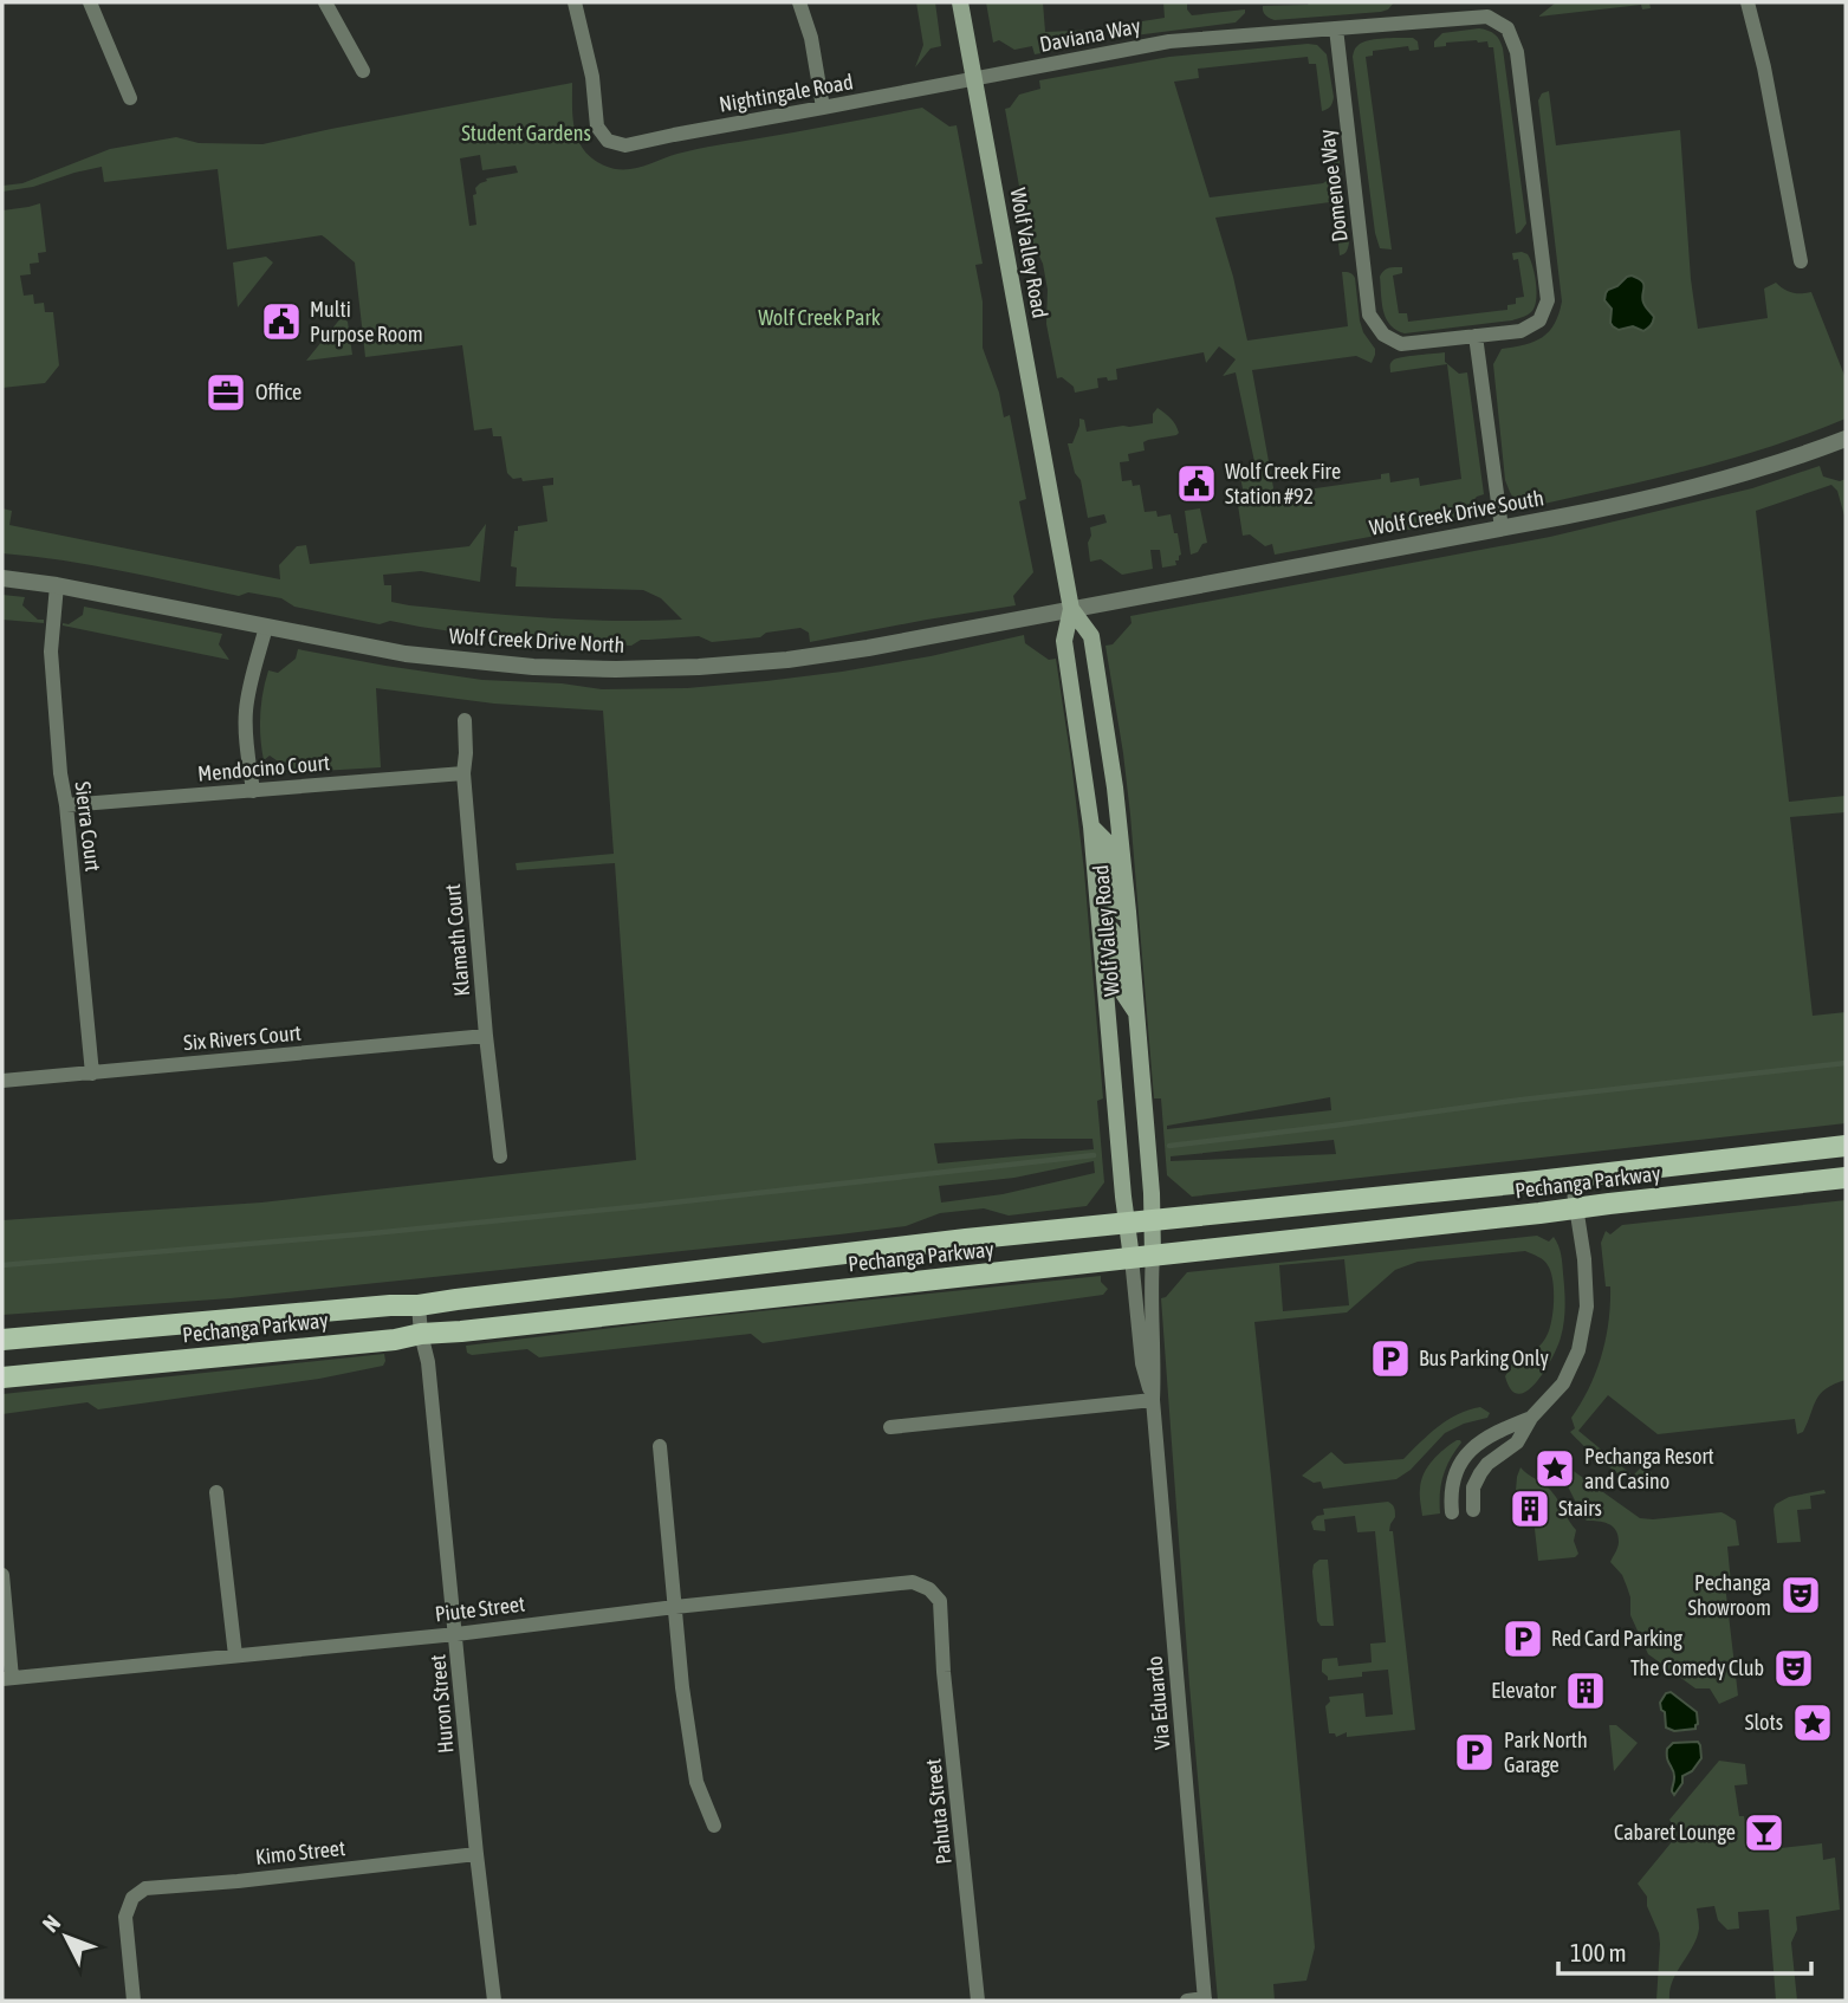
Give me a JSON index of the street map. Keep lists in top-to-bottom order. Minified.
{"streets":{"main road":["Wolf Valley Road","Pechanga Parkway"],"street":["Daviana Way","Nightingale Road","Domenoe Way","Wolf Creek Drive South","Wolf Creek Drive North","Mendocino Court","Sierra Court","Klamath Court","Six Rivers Court","Piute Street","Via Eduardo","Huron Street","Pahuta Street","Kimo Street"]},"crossings":[["Daviana Way","Nightingale Road"],["Daviana Way","Domenoe Way"],["Daviana Way","Wolf Valley Road"],["Nightingale Road","Wolf Valley Road"],["Wolf Valley Road","Wolf Creek Drive South"],["Wolf Valley Road","Wolf Creek Drive North"],["Wolf Valley Road","Pechanga Parkway"],["Wolf Valley Road","Via Eduardo"],["Wolf Creek Drive South","Wolf Creek Drive North"],["Wolf Creek Drive North","Sierra Court"],["Mendocino Court","Sierra Court"],["Mendocino Court","Klamath Court"],["Sierra Court","Six Rivers Court"],["Klamath Court","Six Rivers Court"],["Pechanga Parkway","Via Eduardo"],["Pechanga Parkway","Huron Street"],["Piute Street","Huron Street"],["Piute Street","Pahuta Street"],["Huron Street","Kimo Street"]],"parks":["Student Gardens","Wolf Creek Park"],"places":{"public building":["Multi Purpose Room","Wolf Creek Fire Station #92"],"office":["Office"],"parking":["Bus Parking Only","Red Card Parking","Park North Garage"],"place":["Pechanga Resort and Casino","Slots"],"building":["Stairs","Elevator"],"theatre":["Pechanga Showroom","The Comedy Club"],"bar":["Cabaret Lounge"]},"scale_bar":"100 m","north":"top left"}
